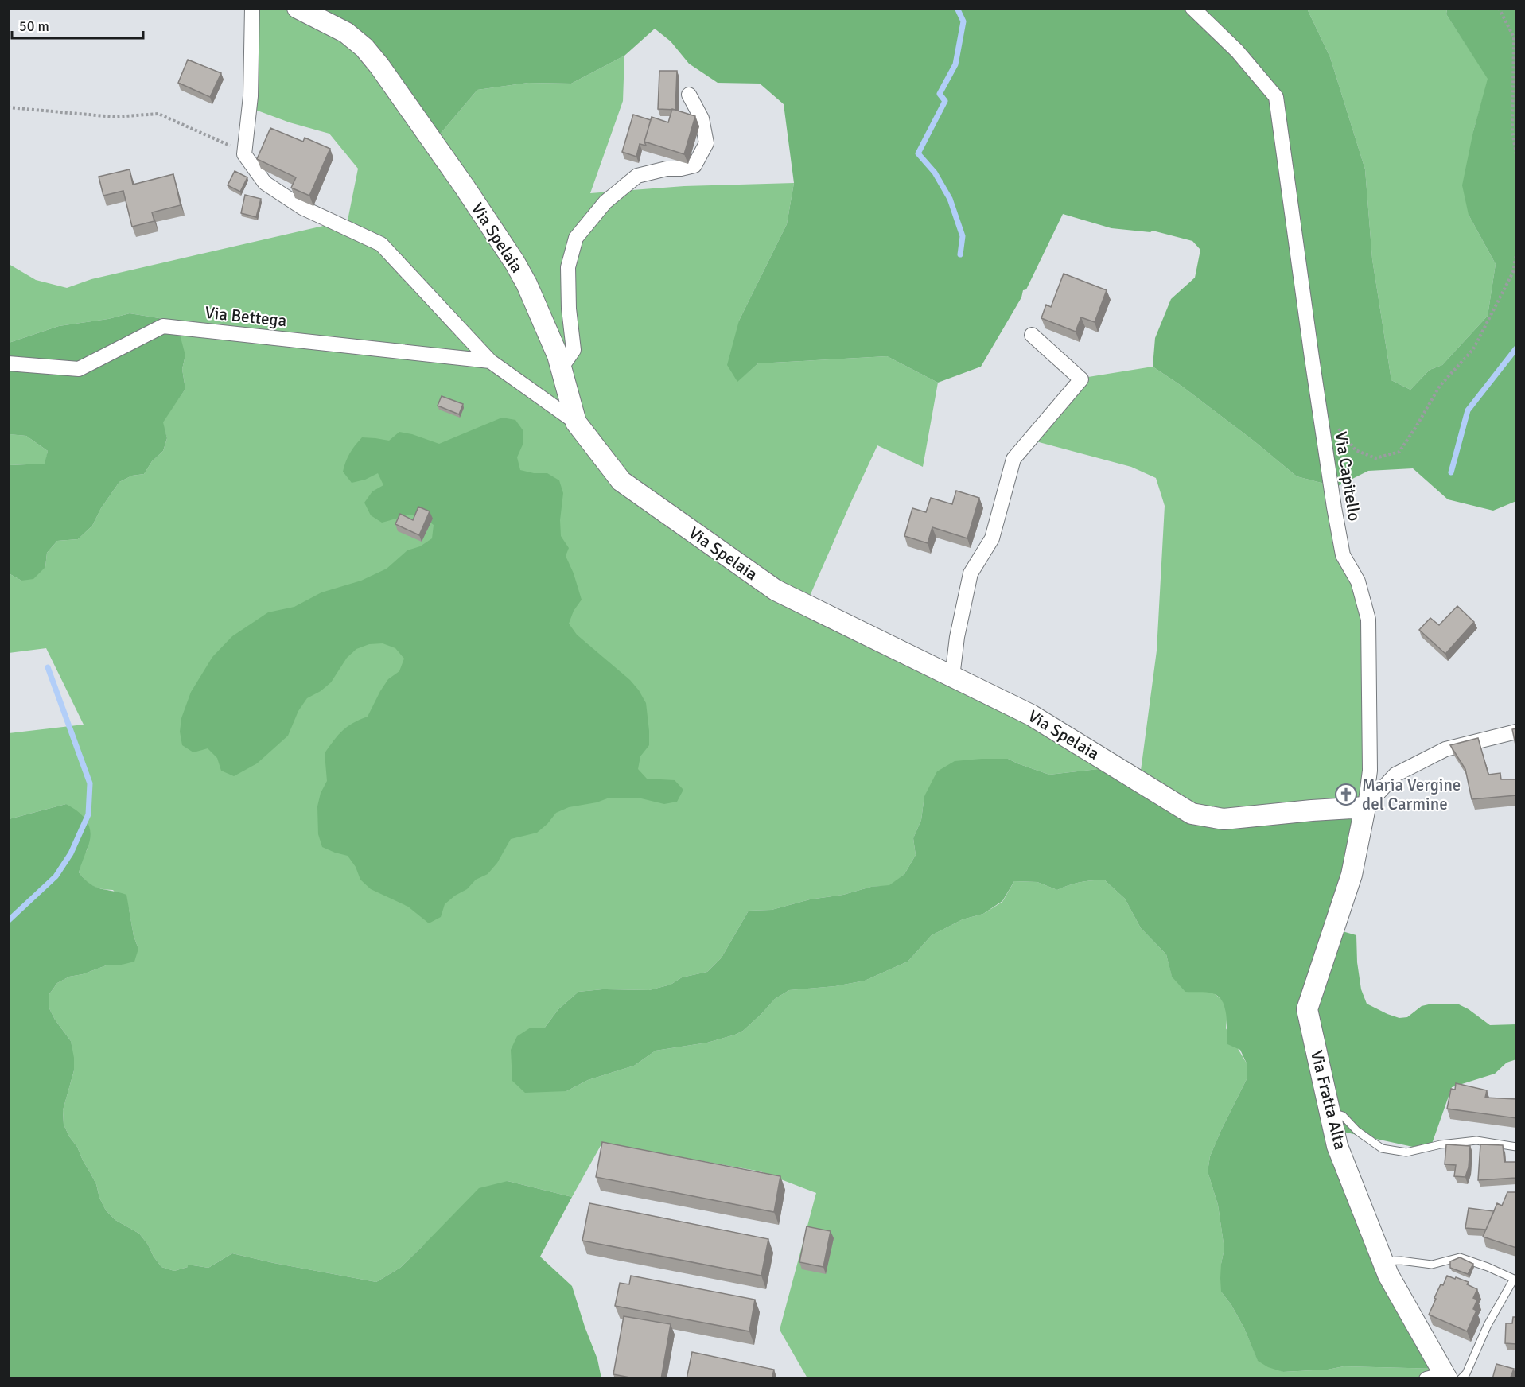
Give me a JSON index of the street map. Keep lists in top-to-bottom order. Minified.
{"streets":{"street":["Via Spelaia","Via Bettega","Via Capitello","Via Fratta Alta"]},"crossings":[["Via Spelaia","Via Bettega"],["Via Spelaia","Via Capitello"],["Via Spelaia","Via Fratta Alta"],["Via Capitello","Via Fratta Alta"]],"places":{"church":["Maria Vergine del Carmine"]},"scale_bar":"50 m"}
